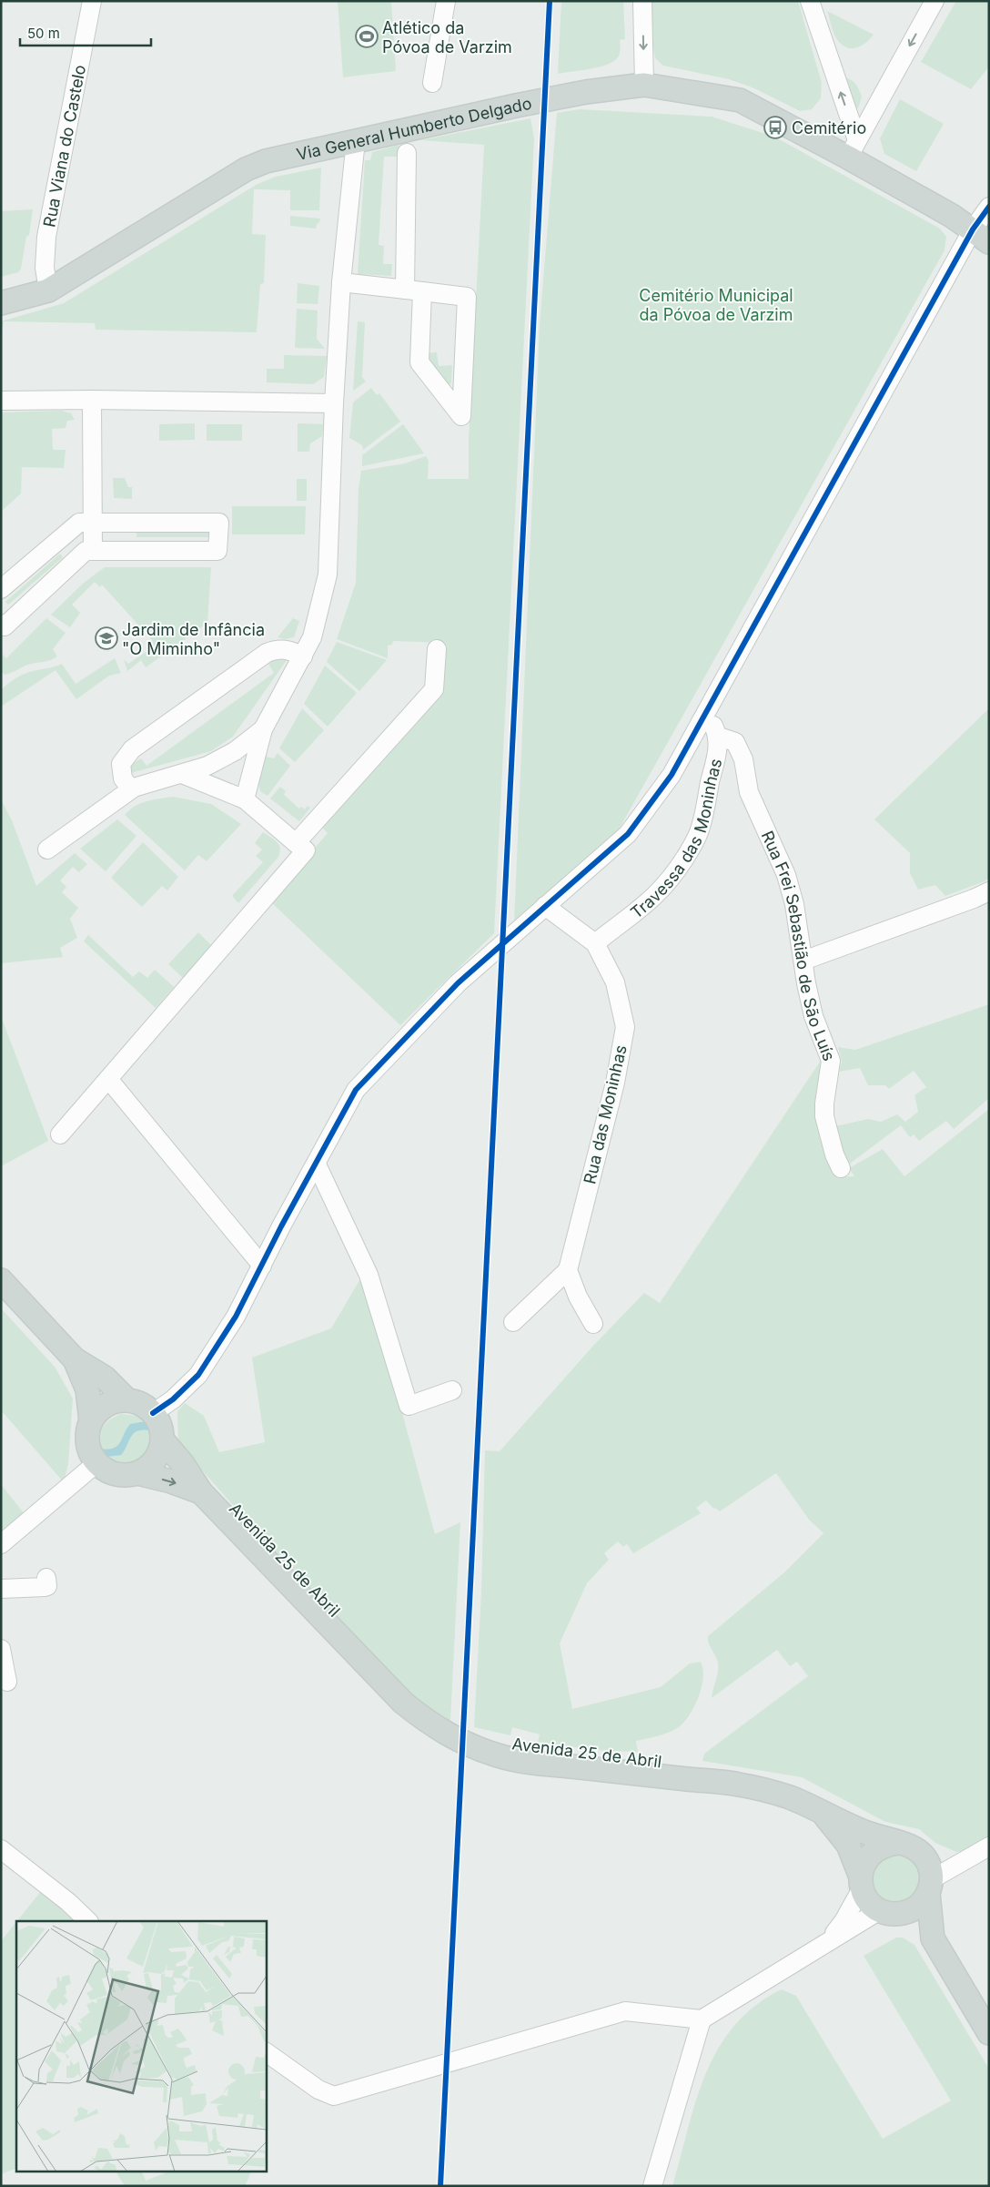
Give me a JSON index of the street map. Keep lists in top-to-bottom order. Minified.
{"streets":{"main road":["Via General Humberto Delgado","Avenida 25 de Abril"],"street":["Rua Viana do Castelo","Travessa das Moninhas","Rua Frei Sebastião de São Luís","Rua das Moninhas"]},"crossings":[["Via General Humberto Delgado","Rua Viana do Castelo"],["Travessa das Moninhas","Rua Frei Sebastião de São Luís"],["Travessa das Moninhas","Rua das Moninhas"]],"parks":["Cemitério Municipal da Póvoa de Varzim"],"places":{"sports":["Atlético da Póvoa de Varzim"],"bus stop":["Cemitério"],"school or university":["Jardim de Infância \"O Miminho\""]},"scale_bar":"50 m"}
